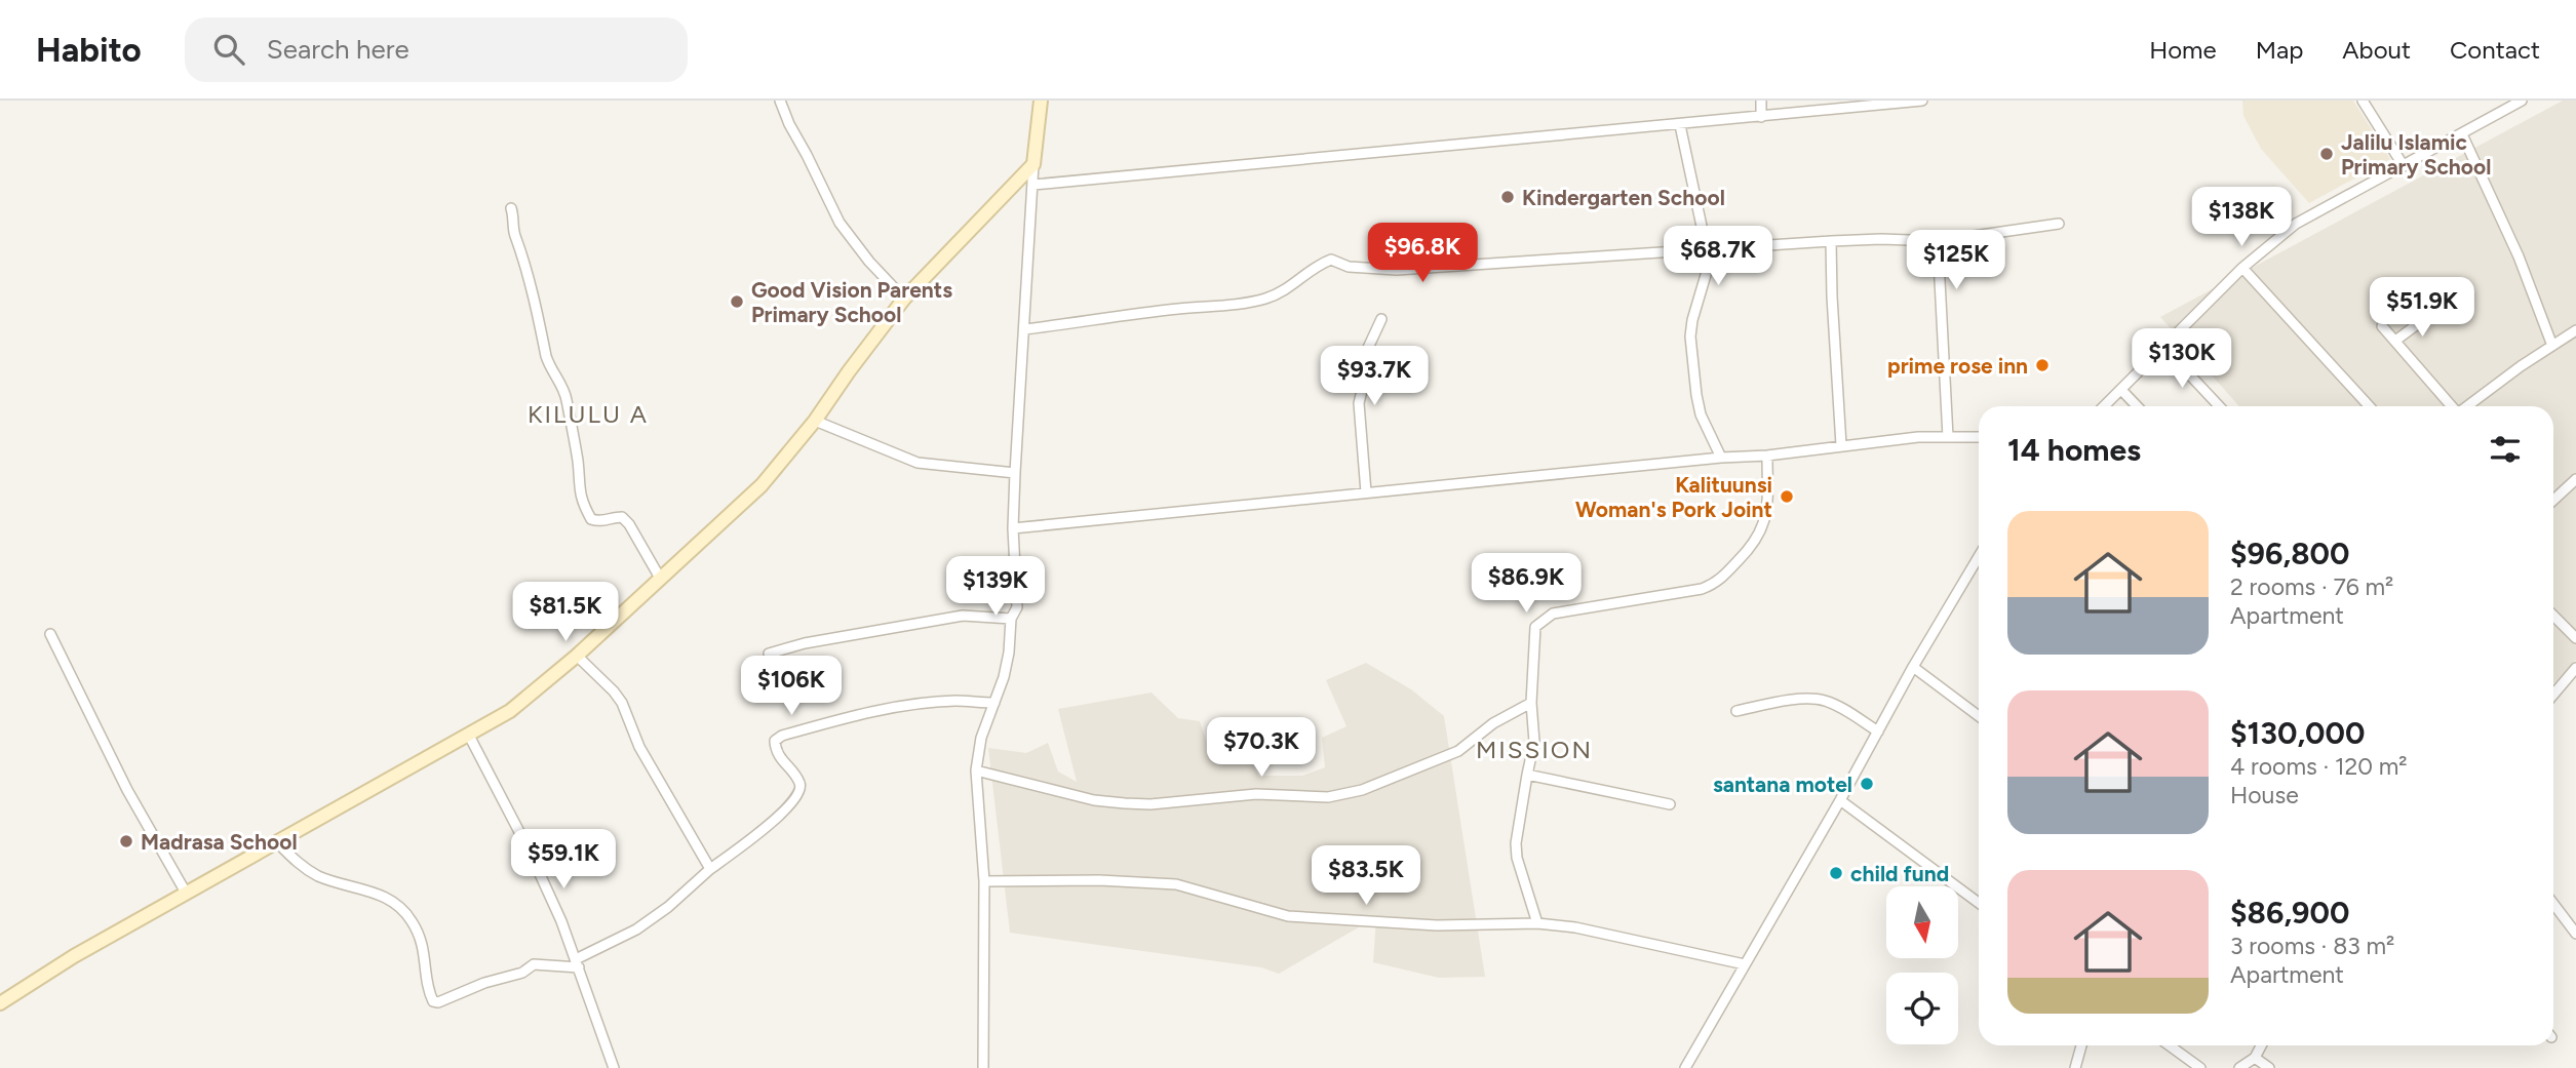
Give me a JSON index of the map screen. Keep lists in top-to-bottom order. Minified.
{"districts":["KILULU A","MISSION"],"places":["Jalilu Islamic Primary School","Kindergarten School","Good Vision Parents Primary School","prime rose inn","Kalituunsi Woman's Pork Joint","santana motel","Madrasa School","child fund"],"north":"bottom","page":{"header":"Habito","search":"Search here","nav":["Home","Map","About","Contact"],"price":["$138K","$96.8K","$68.7K","$125K","$51.9K","$130K","$93.7K","$86.9K","$139K","$81.5K","$106K","$70.3K","$59.1K","$83.5K"],"heading":"14 homes","list":[{"name":"$96,800","note":"2 rooms · 76 m² · Apartment"},{"name":"$130,000","note":"4 rooms · 120 m² · House"},{"name":"$86,900","note":"3 rooms · 83 m² · Apartment"}]}}
